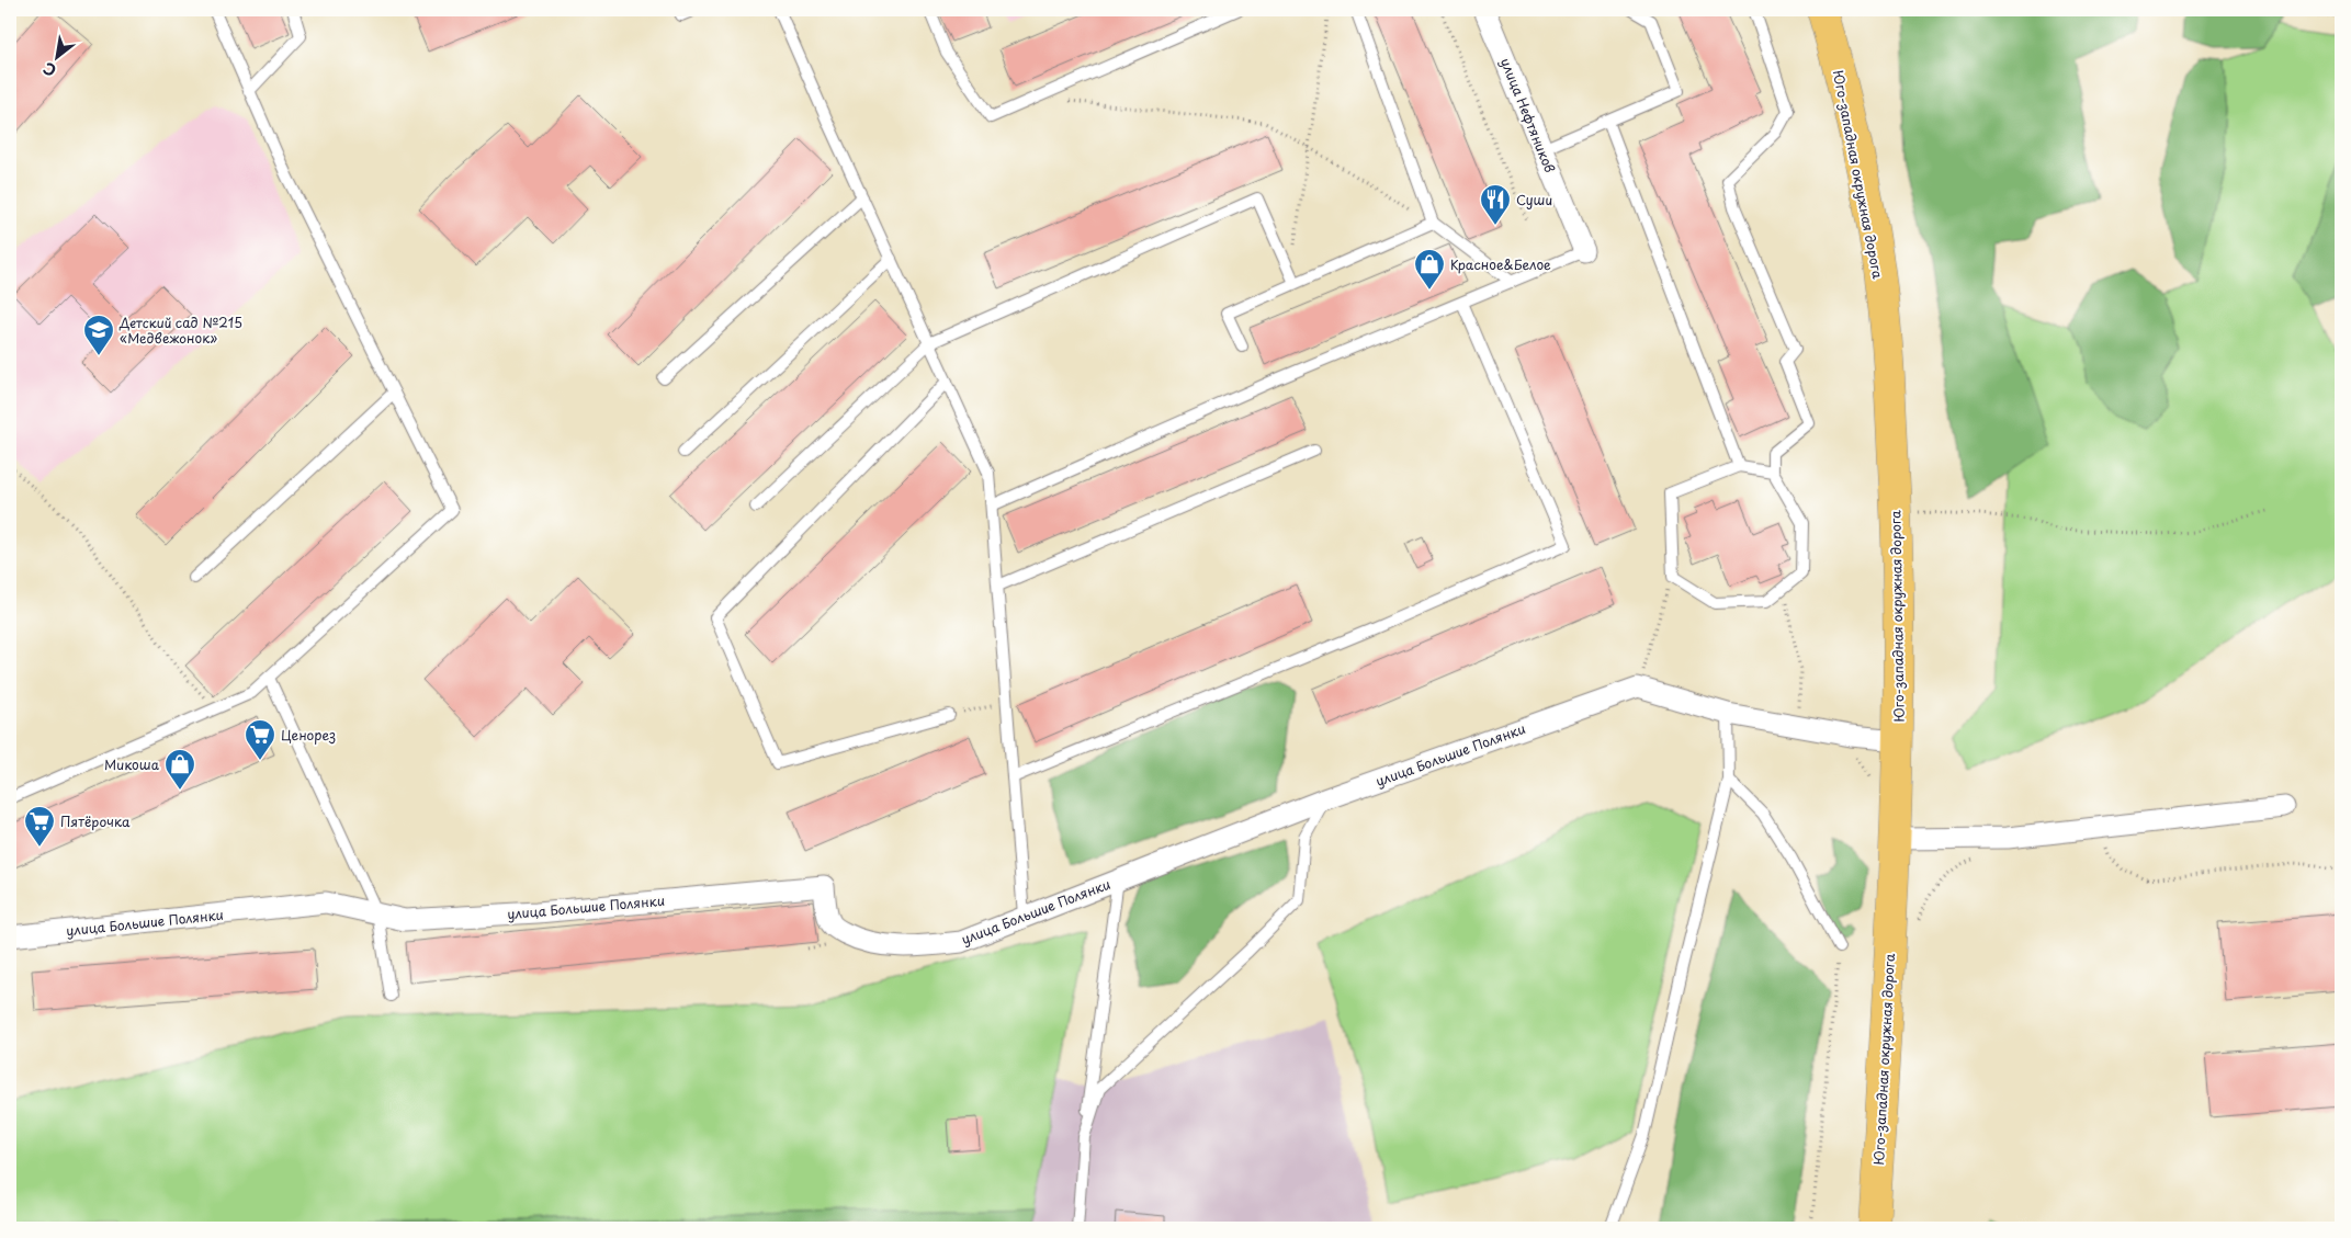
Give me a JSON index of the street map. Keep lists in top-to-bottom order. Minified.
{"streets":{"highway":["Юго-западная окружная дорога"],"street":["улица Нефтяников","улица Большие Полянки"]},"places":{"restaurant":["Суши"],"shop":["Красное&Белое","Микоша"],"school or university":["Детский сад №215 «Медвежонок»"],"supermarket":["Ценорез","Пятёрочка"]},"north":"bottom left"}
